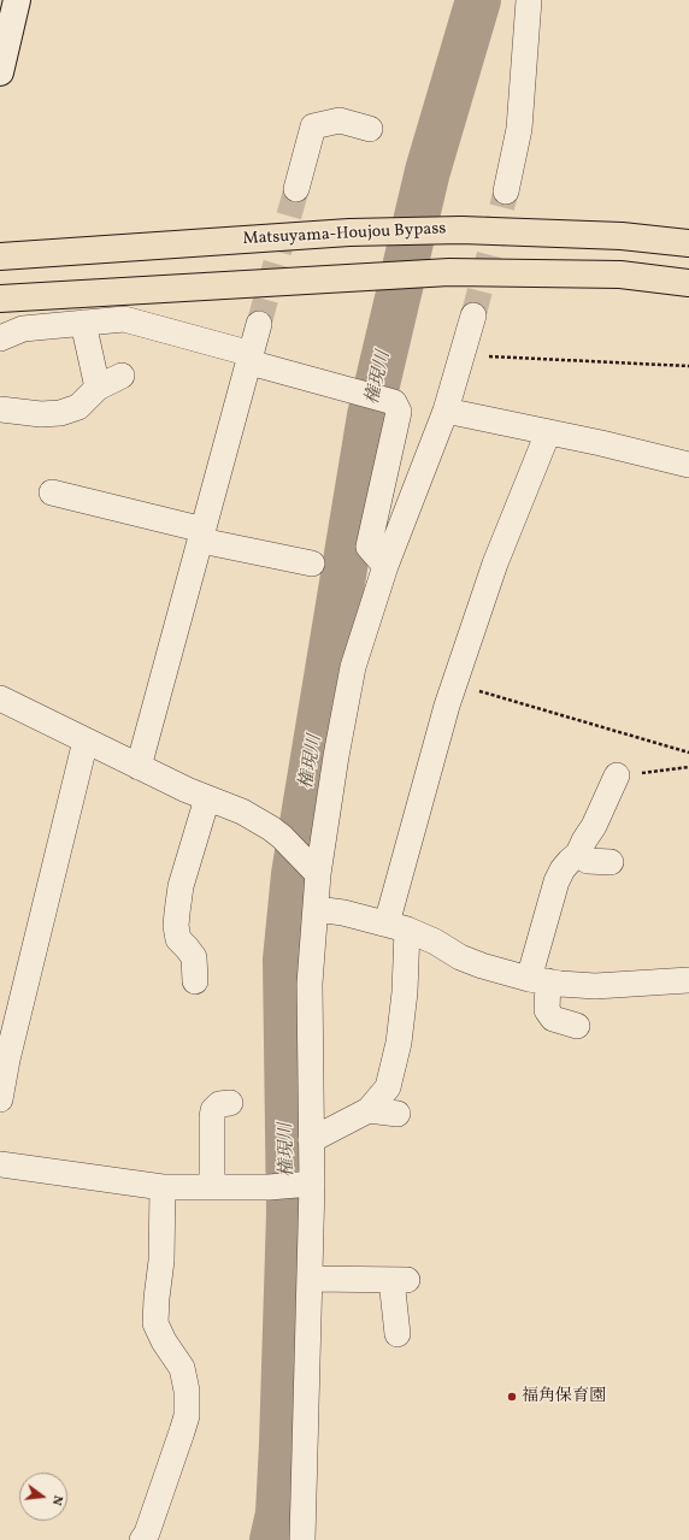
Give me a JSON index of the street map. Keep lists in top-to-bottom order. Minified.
{"streets":{"highway":["Matsuyama-Houjou Bypass"]},"water":["権現川"],"places":["福角保育園"],"north":"right"}
